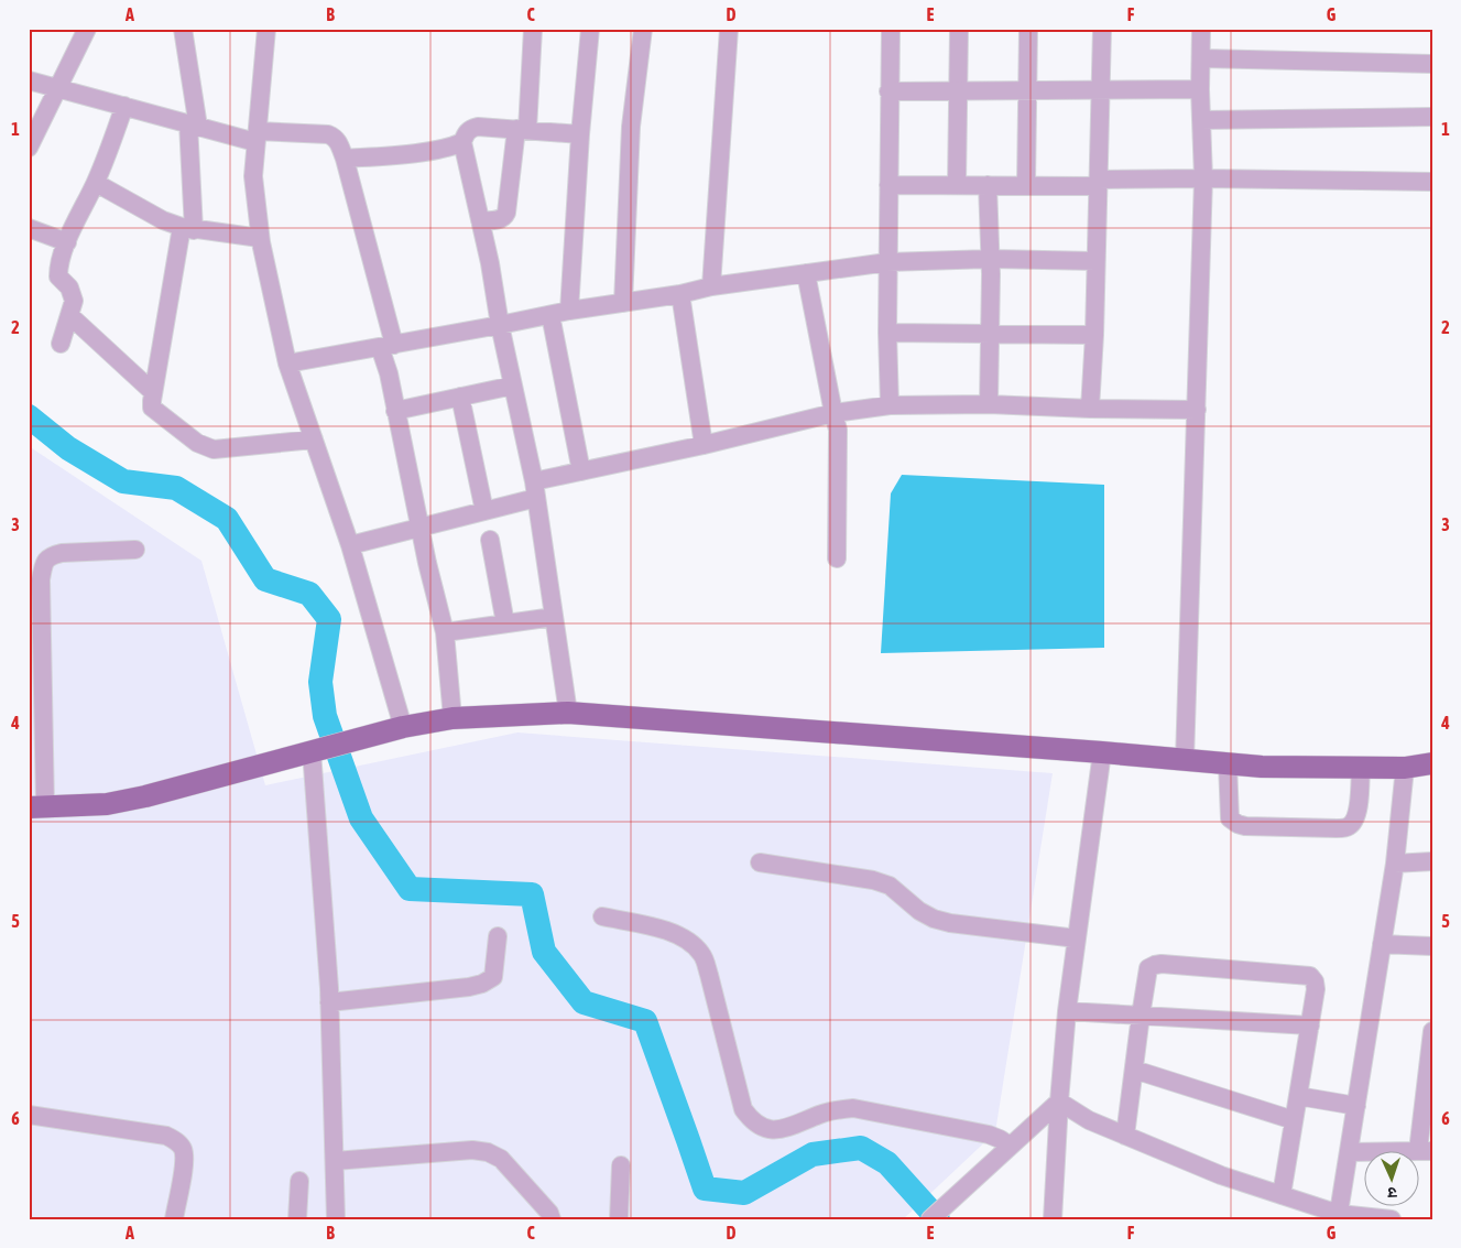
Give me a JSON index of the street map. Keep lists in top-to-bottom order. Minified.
{"north":"bottom","grid":{"columns":["A","B","C","D","E","F","G"],"rows":["1","2","3","4","5","6"]}}
